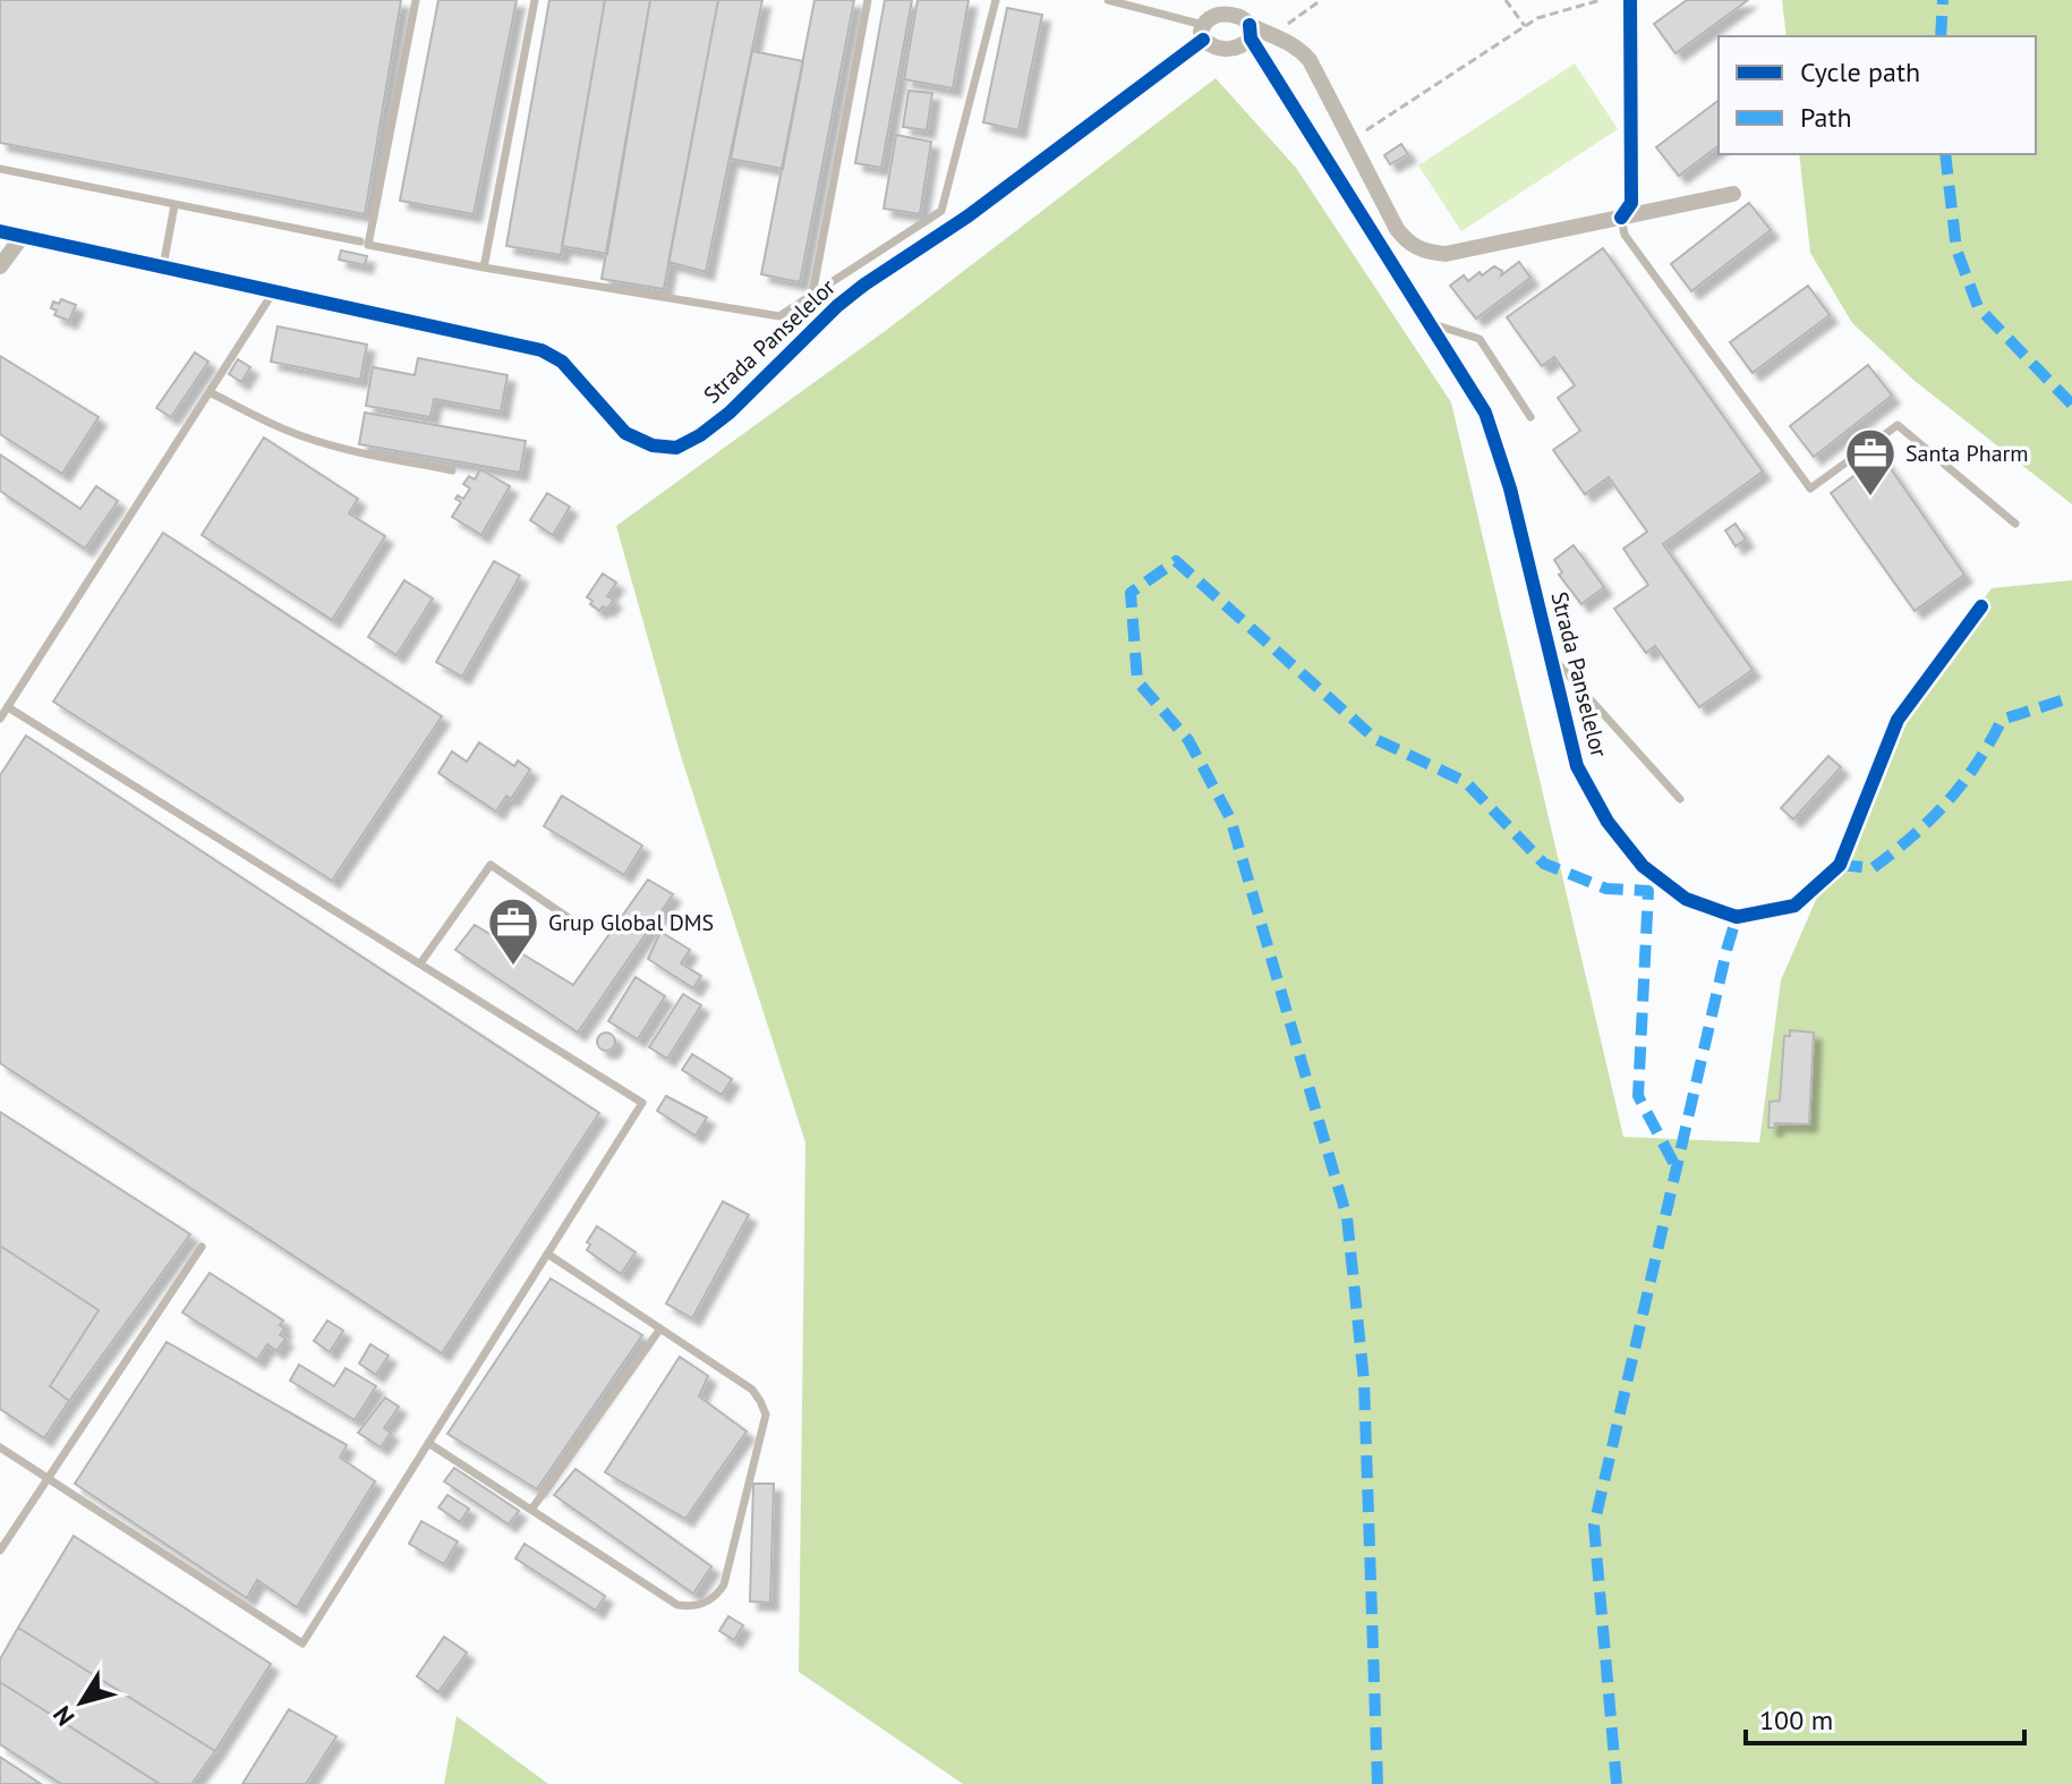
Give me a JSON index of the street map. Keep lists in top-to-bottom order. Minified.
{"streets":{"street":["Strada Panselelor"]},"places":{"office":["Santa Pharm","Grup Global DMS"]},"legend":["Cycle path","Path"],"scale_bar":"100 m","north":"bottom left"}
